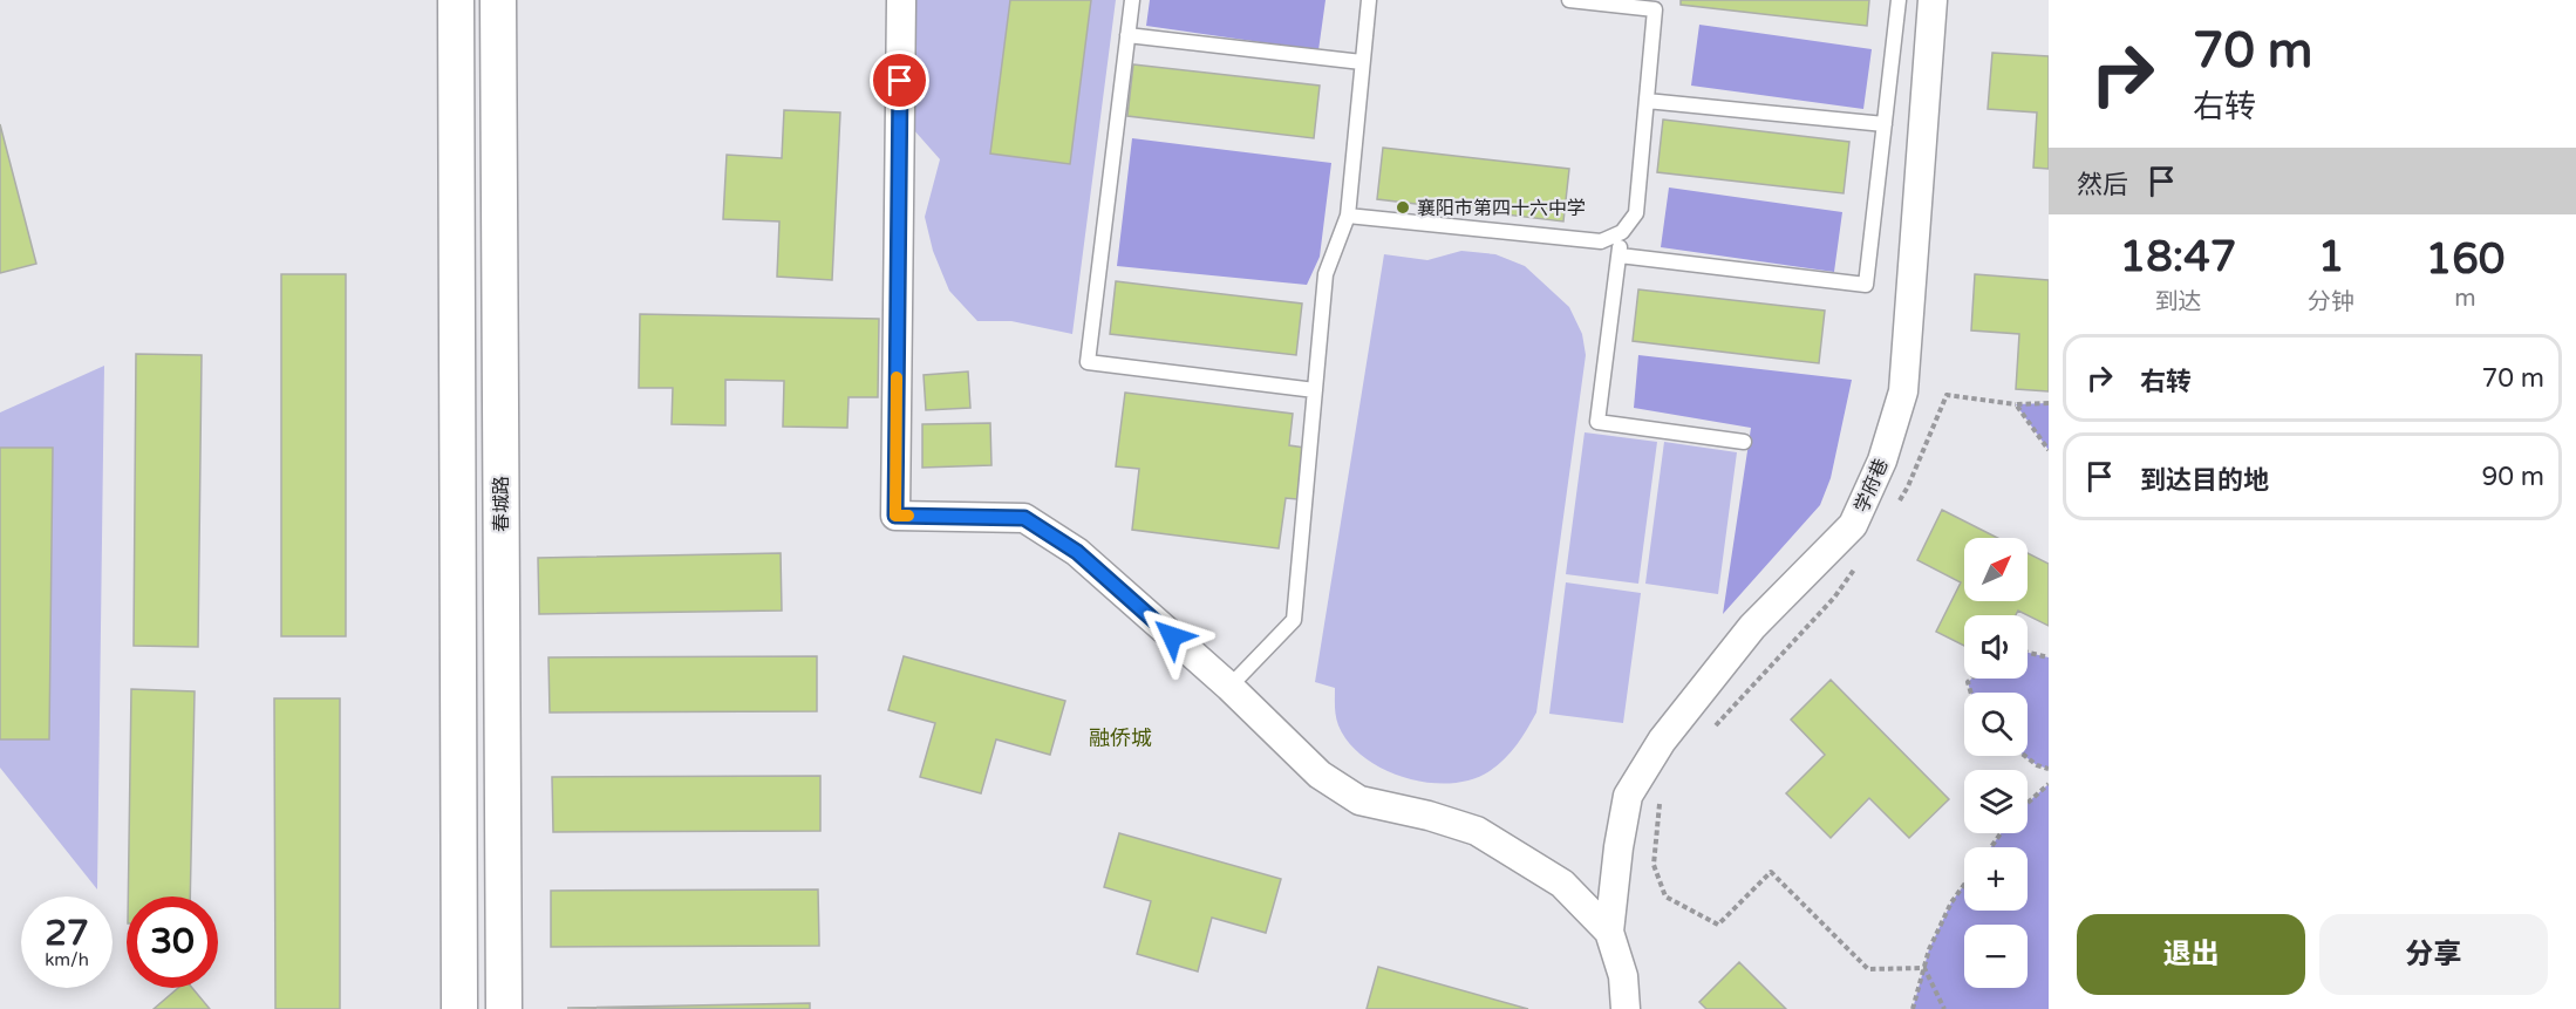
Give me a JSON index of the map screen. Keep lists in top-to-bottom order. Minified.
{"streets":{"street":["学府巷","春城路"]},"districts":["融侨城"],"places":["襄阳市第四十六中学"],"north":"top right","page":{"turn":["70 m","右转"],"then":"然后","eta":["18:47","到达","1","分钟","160","m"],"list":[{"name":"右转","value":"70 m"},{"name":"到达目的地","value":"90 m"}],"map_buttons":["+","−"],"speed":"27 km/h","limit":"30","buttons":["退出","分享"]}}
